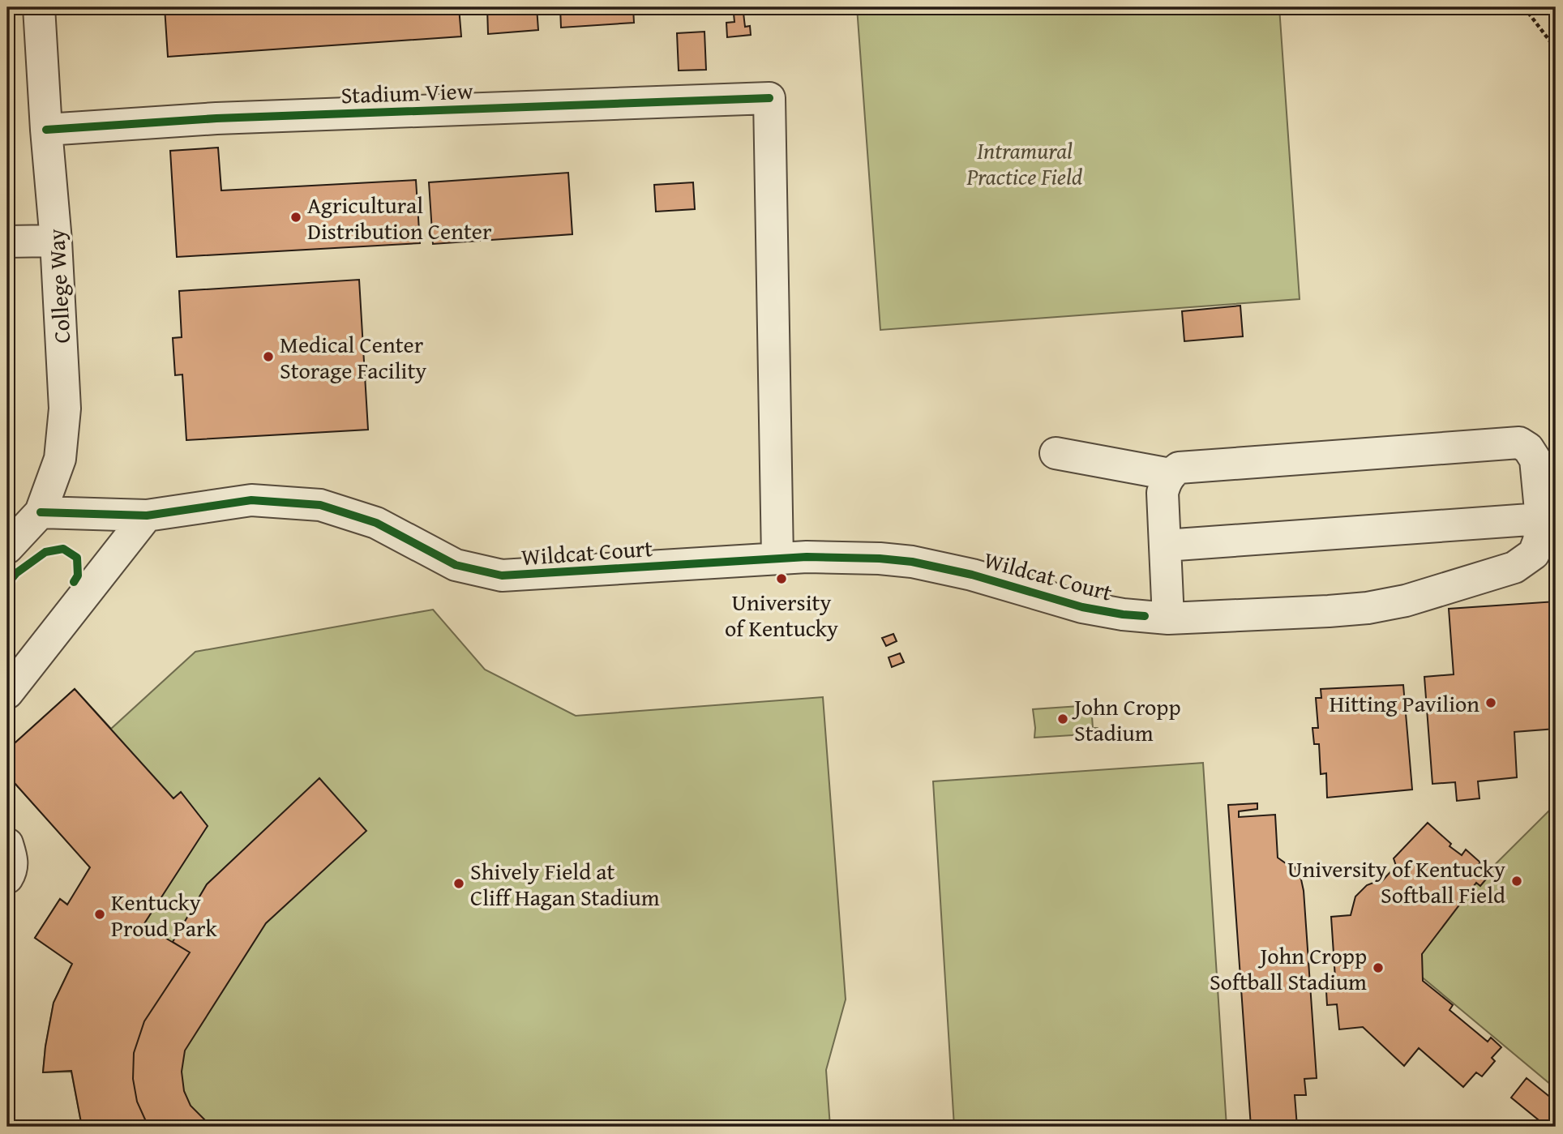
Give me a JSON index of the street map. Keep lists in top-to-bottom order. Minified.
{"streets":{"street":["Stadium View","College Way","Wildcat Court"]},"crossings":[["Stadium View","College Way"],["Stadium View","Wildcat Court"],["College Way","Wildcat Court"]],"parks":["Intramural Practice Field"],"places":["Agricultural Distribution Center","Medical Center Storage Facility","University of Kentucky","Hitting Pavilion","John Cropp Stadium","University of Kentucky Softball Field","Shively Field at Cliff Hagan Stadium","Kentucky Proud Park","John Cropp Softball Stadium"]}
